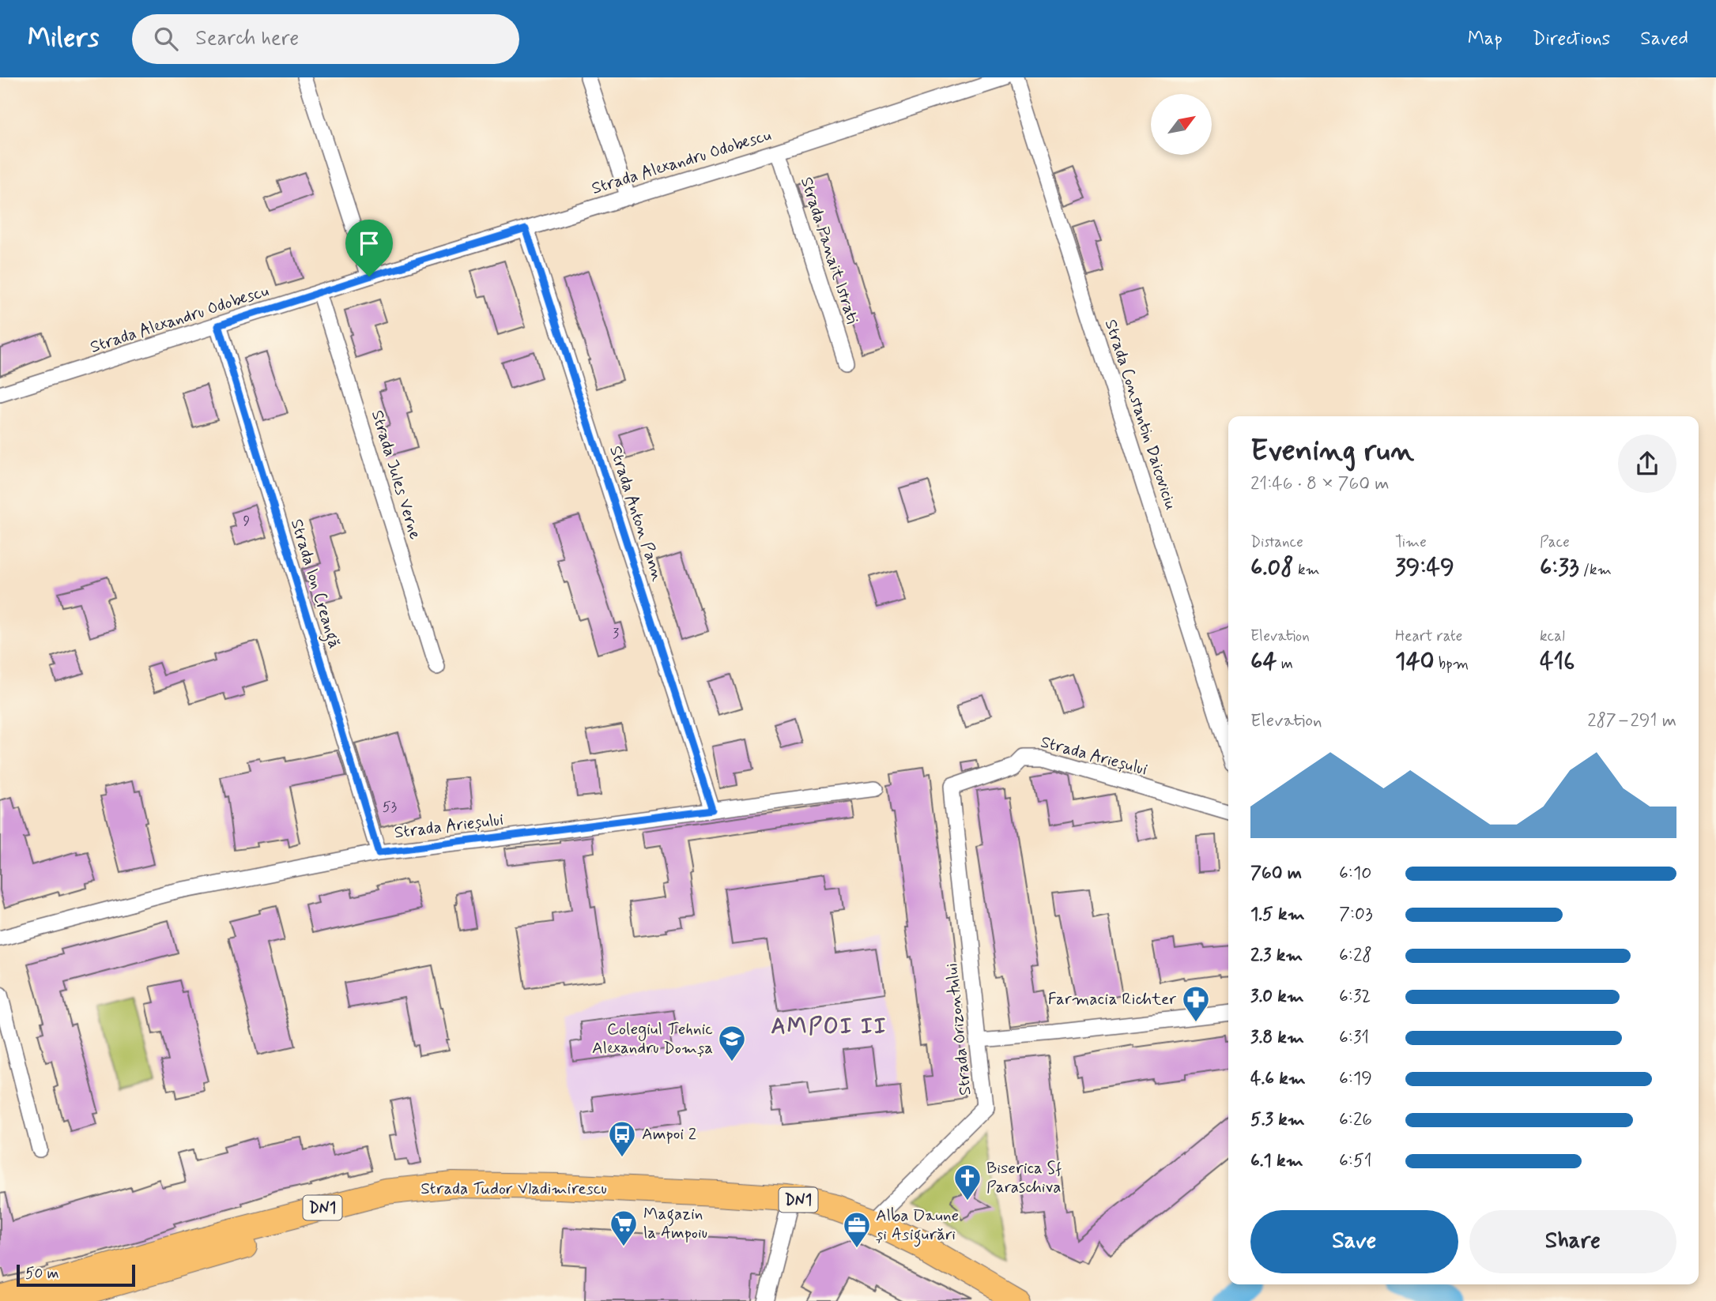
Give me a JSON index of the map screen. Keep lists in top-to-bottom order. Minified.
{"streets":{"main road":["Strada Tudor Vladimirescu","DN1"],"street":["Strada Alexandru Odobescu","Strada Panait Istrati","Strada Constantin Daicoviciu","Strada Jules Verne","Strada Anton Pann","Strada Ion Creangă","Strada Arieșului","Strada Orizontului"]},"crossings":[["Strada Alexandru Odobescu","Strada Panait Istrati"],["Strada Alexandru Odobescu","Strada Jules Verne"],["Strada Alexandru Odobescu","Strada Anton Pann"],["Strada Alexandru Odobescu","Strada Ion Creangă"],["Strada Anton Pann","Strada Arieșului"],["Strada Ion Creangă","Strada Arieșului"],["Strada Arieșului","Strada Orizontului"],["Strada Orizontului","Strada Tudor Vladimirescu"]],"districts":["AMPOI II"],"places":{"pharmacy":["Farmacia Richter"],"school or university":["Colegiul Tehnic Alexandru Domșa"],"bus stop":["Ampoi 2"],"church":["Biserica Sf Paraschiva"],"supermarket":["Magazin la Ampoiu"],"office":["Alba Daune și Asigurări"]},"house_numbers":["9","3","53"],"scale_bar":"50 m","north":"top right","page":{"header":"Milers","search":"Search here","nav":["Map","Directions","Saved"],"heading":["Evening run","21:46 · 8 × 760 m"],"stats":[["Distance","6.08 km"],["Time","39:49"],["Pace","6:33 /km"],["Elevation","64 m"],["Heart rate","140 bpm"],["kcal","416"]],"chart":["Elevation","287–291 m"],"list":[{"name":"760 m","note":"6:10"},{"name":"1.5 km","note":"7:03"},{"name":"2.3 km","note":"6:28"},{"name":"3.0 km","note":"6:32"},{"name":"3.8 km","note":"6:31"},{"name":"4.6 km","note":"6:19"},{"name":"5.3 km","note":"6:26"},{"name":"6.1 km","note":"6:51"}],"buttons":["Save","Share"],"scale":"50 m"}}
